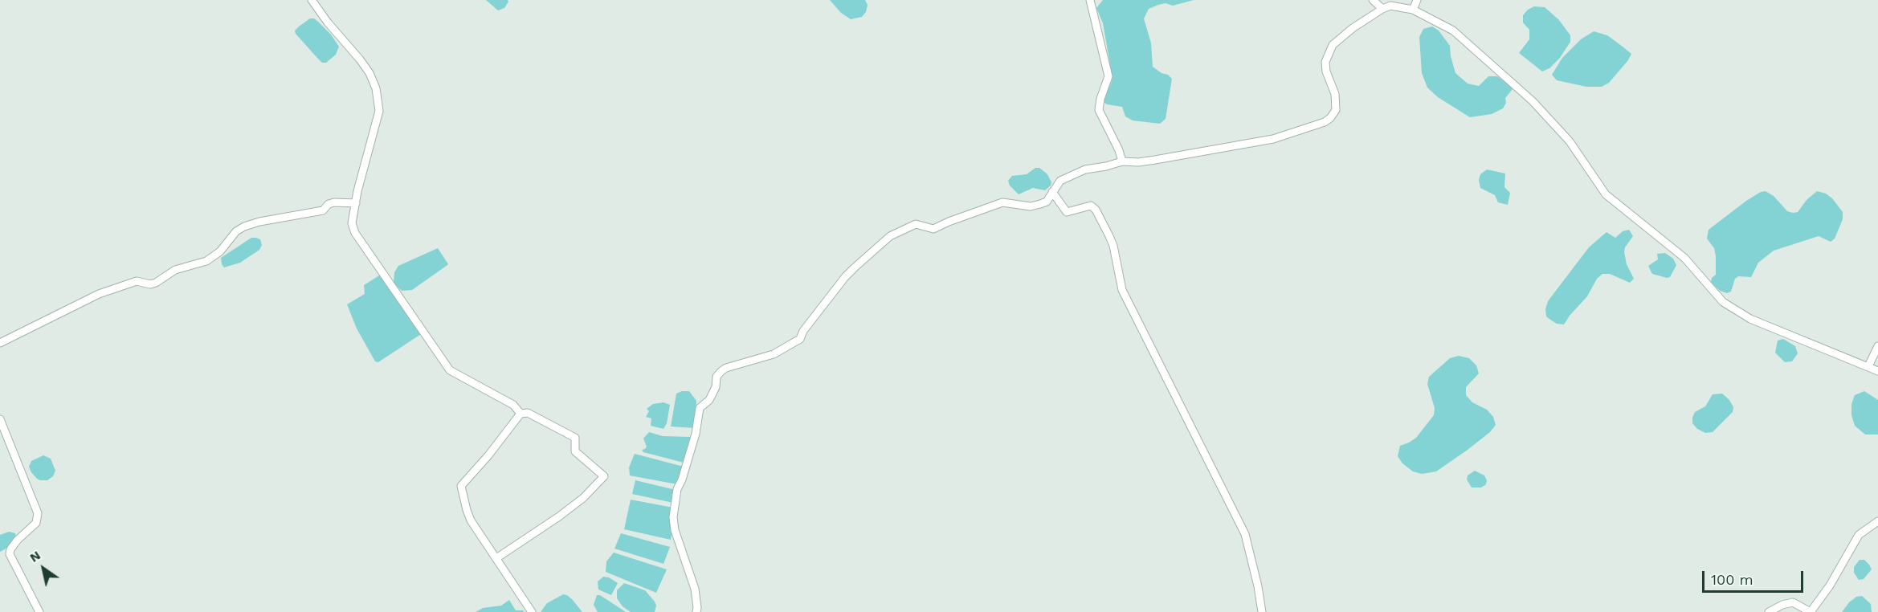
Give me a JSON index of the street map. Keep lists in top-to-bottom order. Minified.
{"scale_bar":"100 m","north":"top left"}
